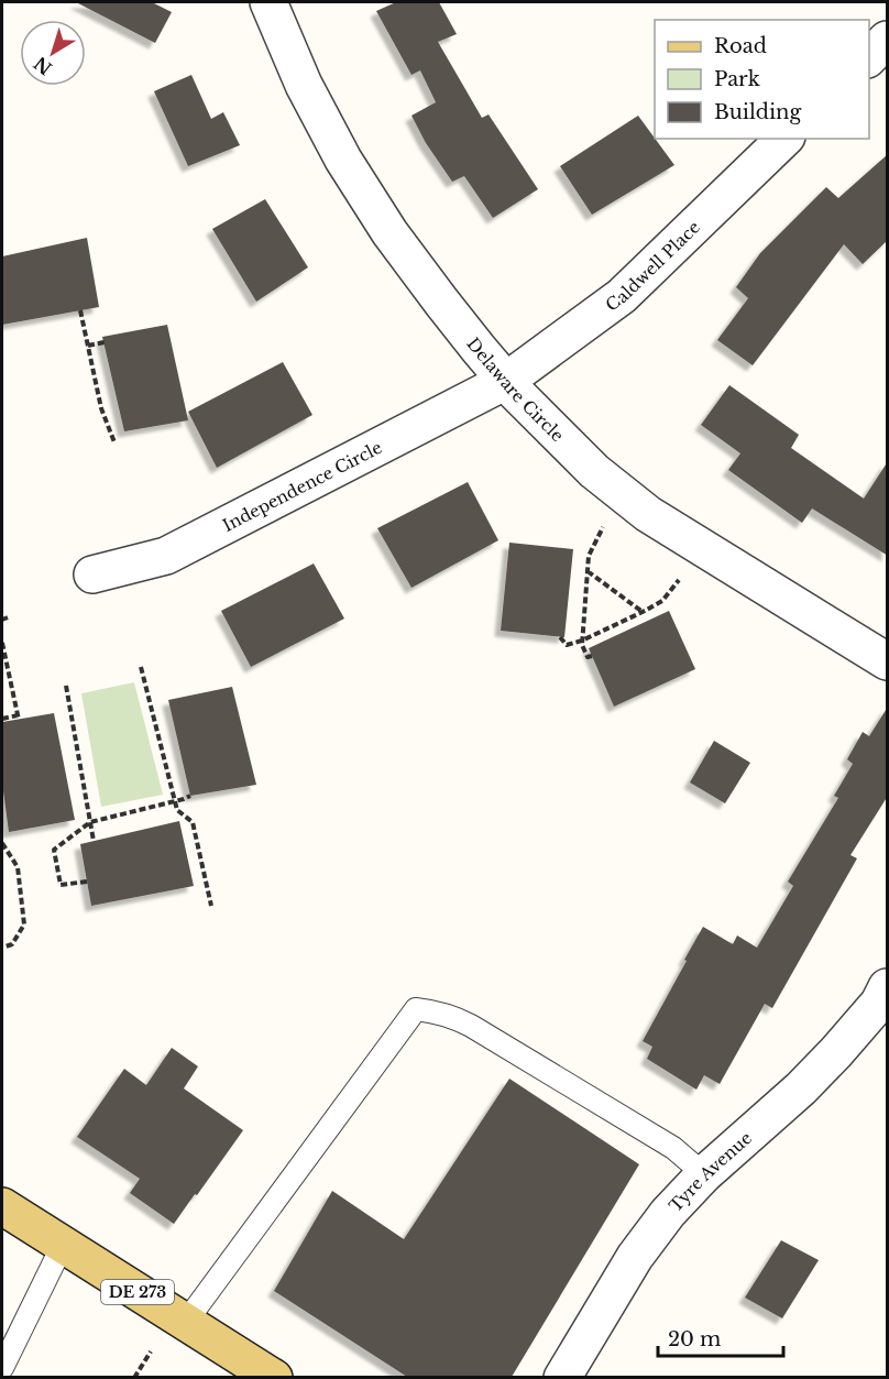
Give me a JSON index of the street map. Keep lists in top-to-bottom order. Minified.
{"streets":{"main road":["DE 273"],"street":["Caldwell Place","Delaware Circle","Independence Circle","Tyre Avenue"]},"crossings":[["Caldwell Place","Delaware Circle"],["Caldwell Place","Independence Circle"],["Delaware Circle","Independence Circle"]],"legend":["Road","Park","Building"],"scale_bar":"20 m","north":"bottom left"}
